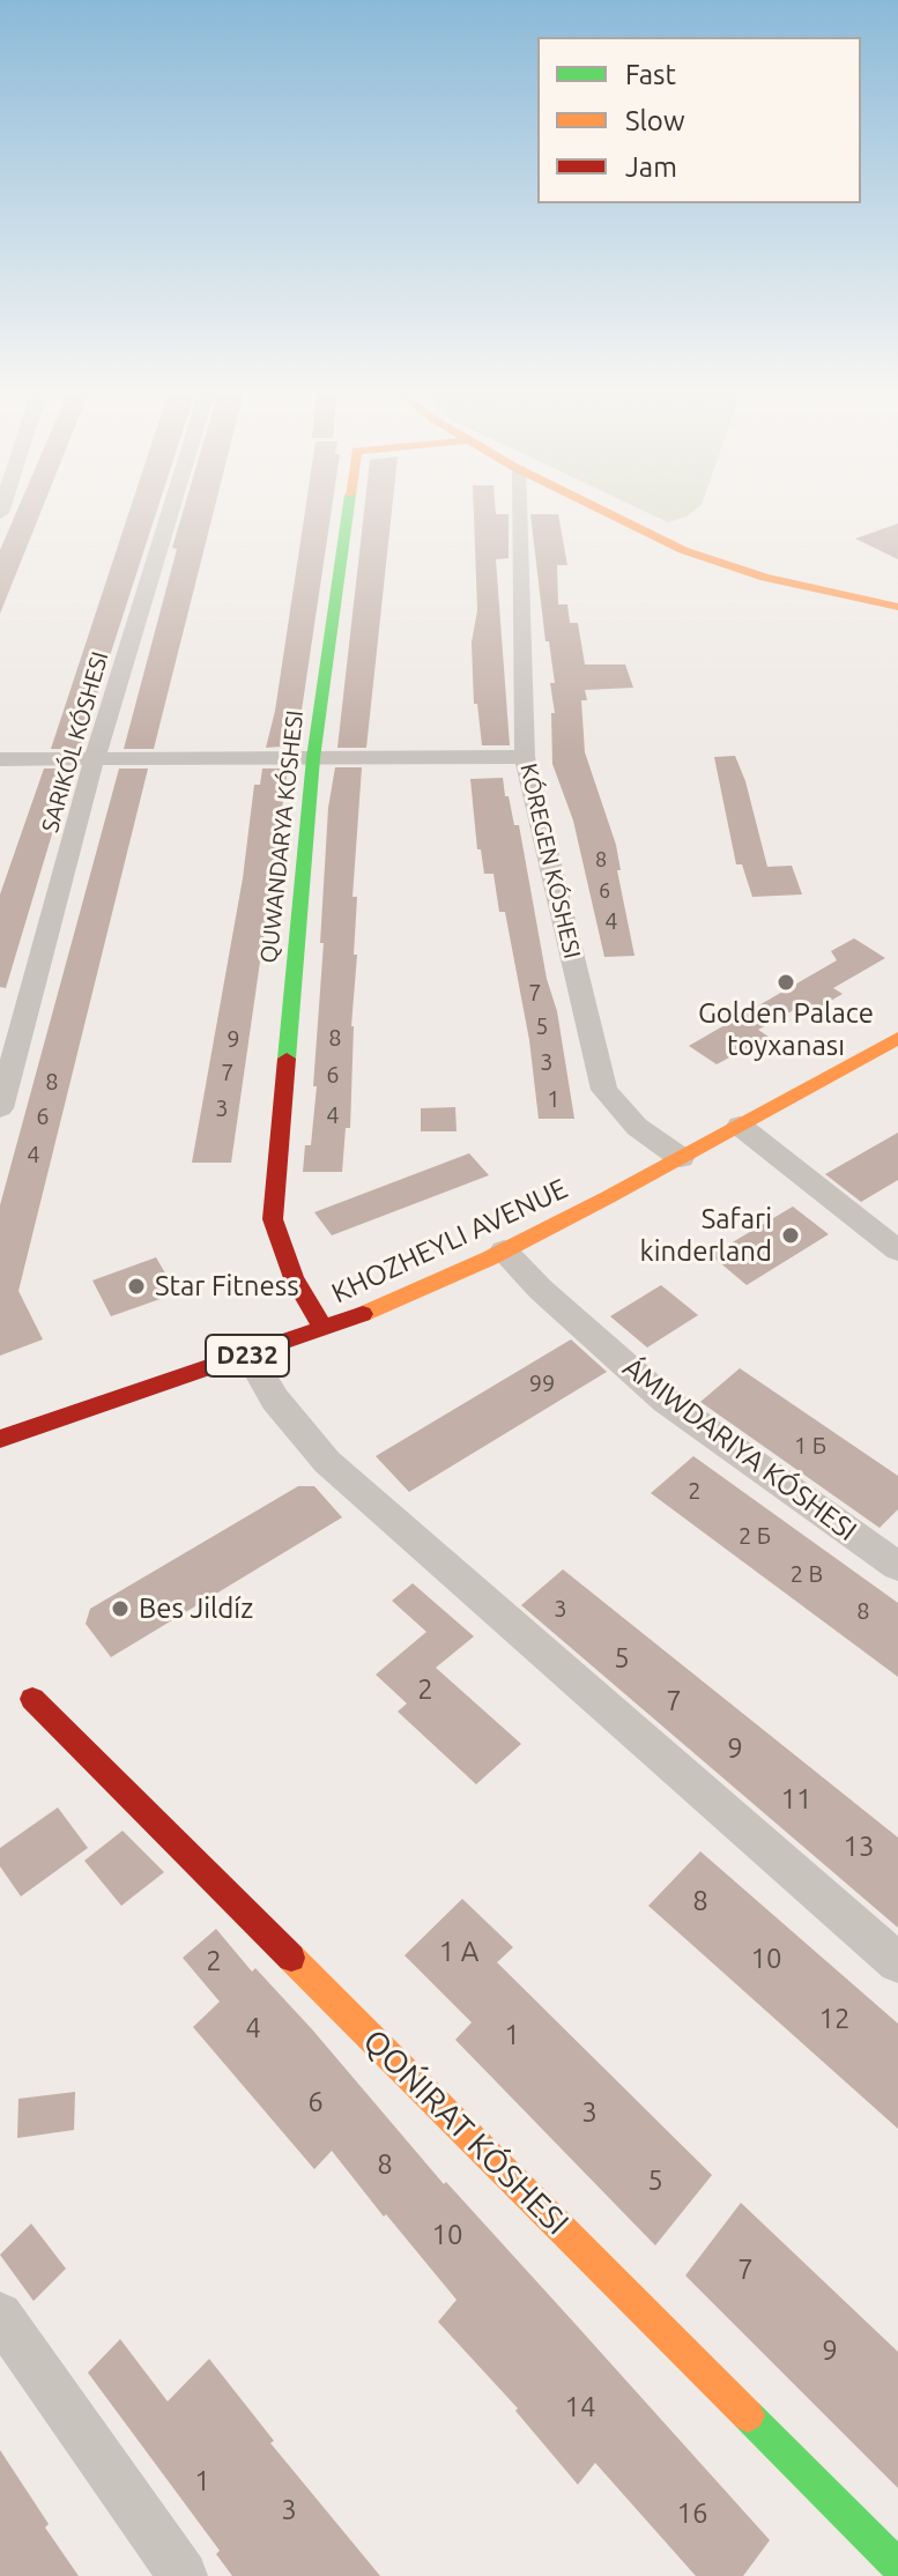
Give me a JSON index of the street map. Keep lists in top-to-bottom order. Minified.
{"streets":{"street":["QUWANDARYA KÓSHESI","KÓREGEN KÓSHESI","KHOZHEYLI AVENUE","D232"]},"crossings":[["QUWANDARYA KÓSHESI","KHOZHEYLI AVENUE"],["KÓREGEN KÓSHESI","KHOZHEYLI AVENUE"]],"places":["Golden Palace toyxanası","Safari kinderland","Star Fitness","Bes Jildíz"],"house_numbers":["8","6","4","7","5","8","9","3","7","6","8","1","3","4","6","4","99","1 Б","2","2 Б","2 В","3","8","5","2","7","9","11","13","8","1 А","10","2","12","4","1","6","3","8","5","10","7","9","14","1","3","16"],"legend":["Fast","Slow","Jam"]}
